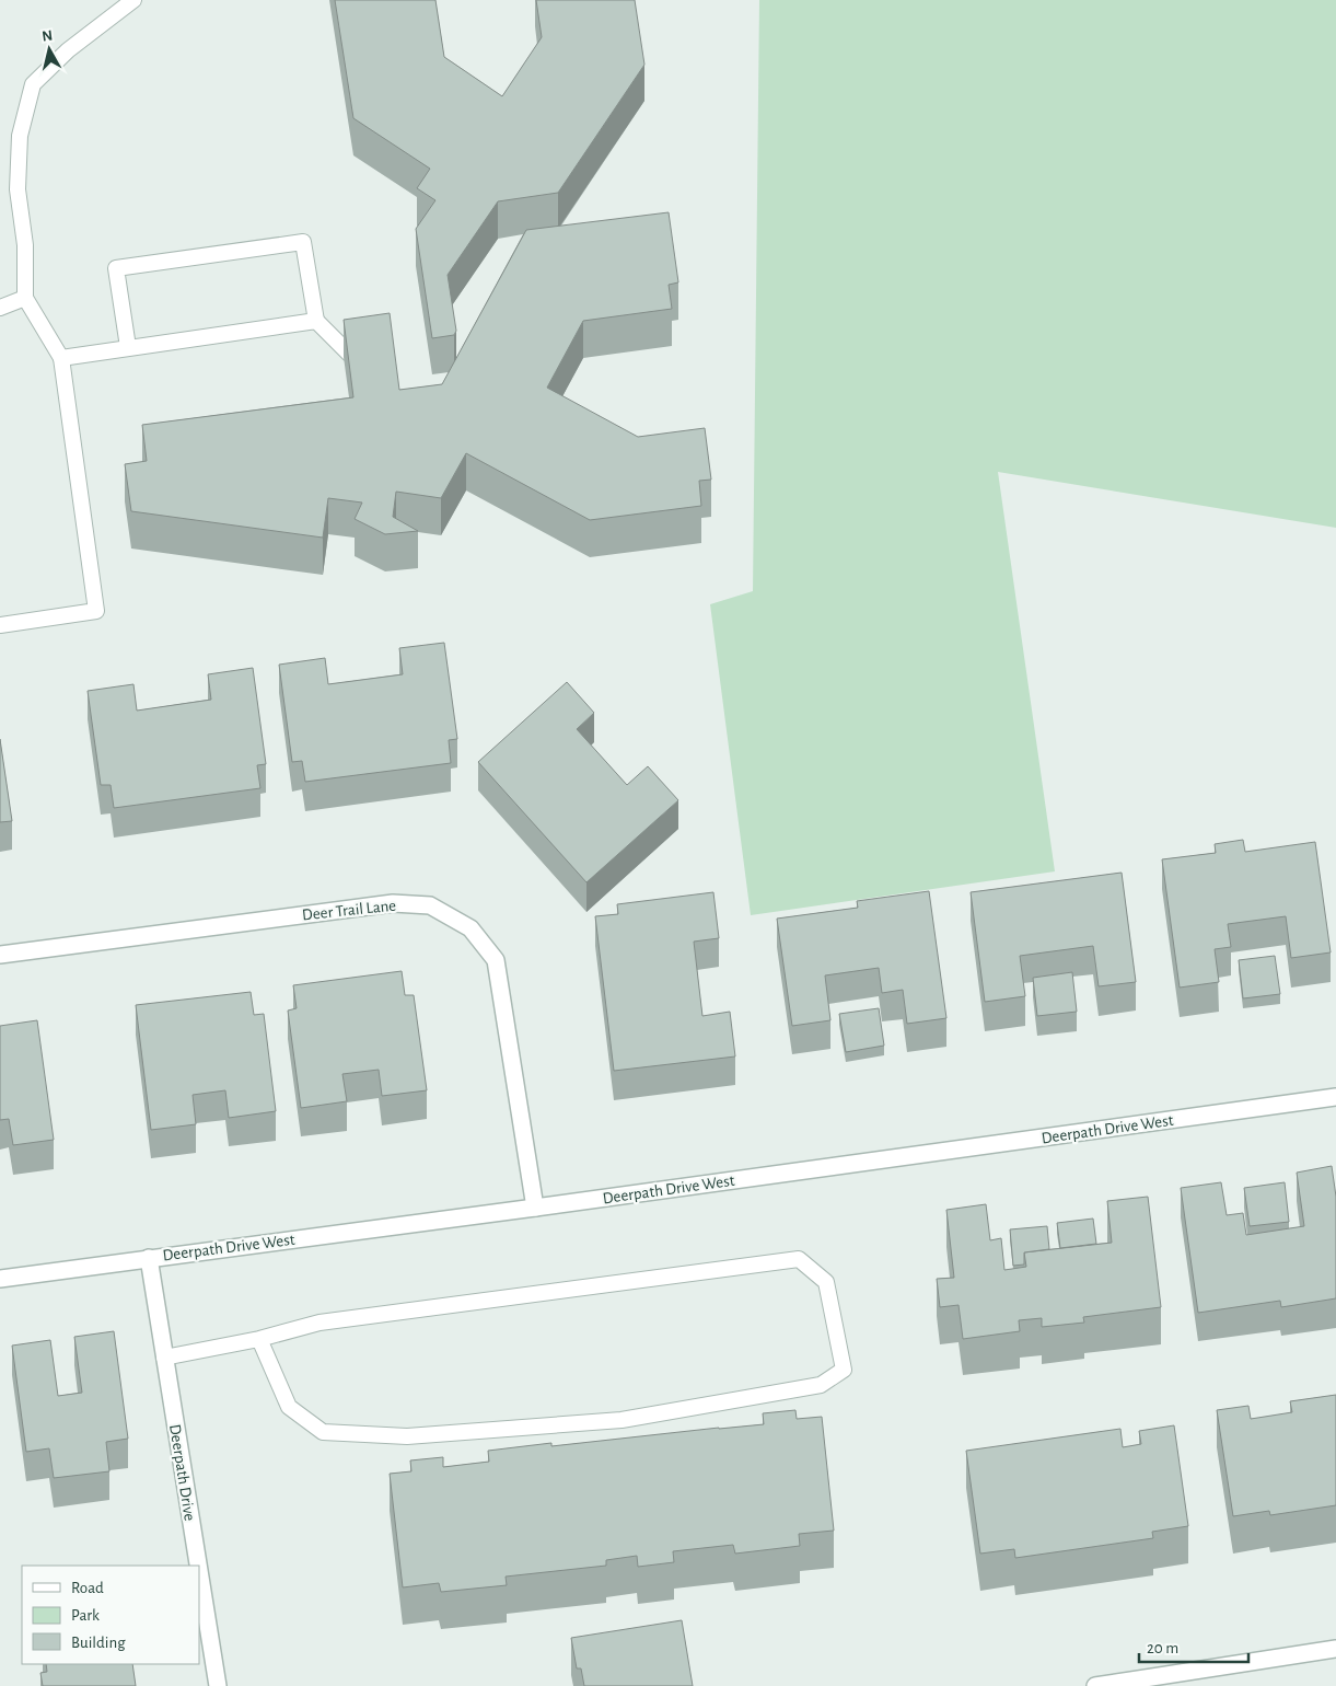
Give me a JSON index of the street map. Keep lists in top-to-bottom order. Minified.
{"streets":{"street":["Deer Trail Lane","Deerpath Drive West","Deerpath Drive"]},"crossings":[["Deer Trail Lane","Deerpath Drive West"],["Deerpath Drive West","Deerpath Drive"]],"legend":["Road","Park","Building"],"scale_bar":"20 m","north":"top"}
